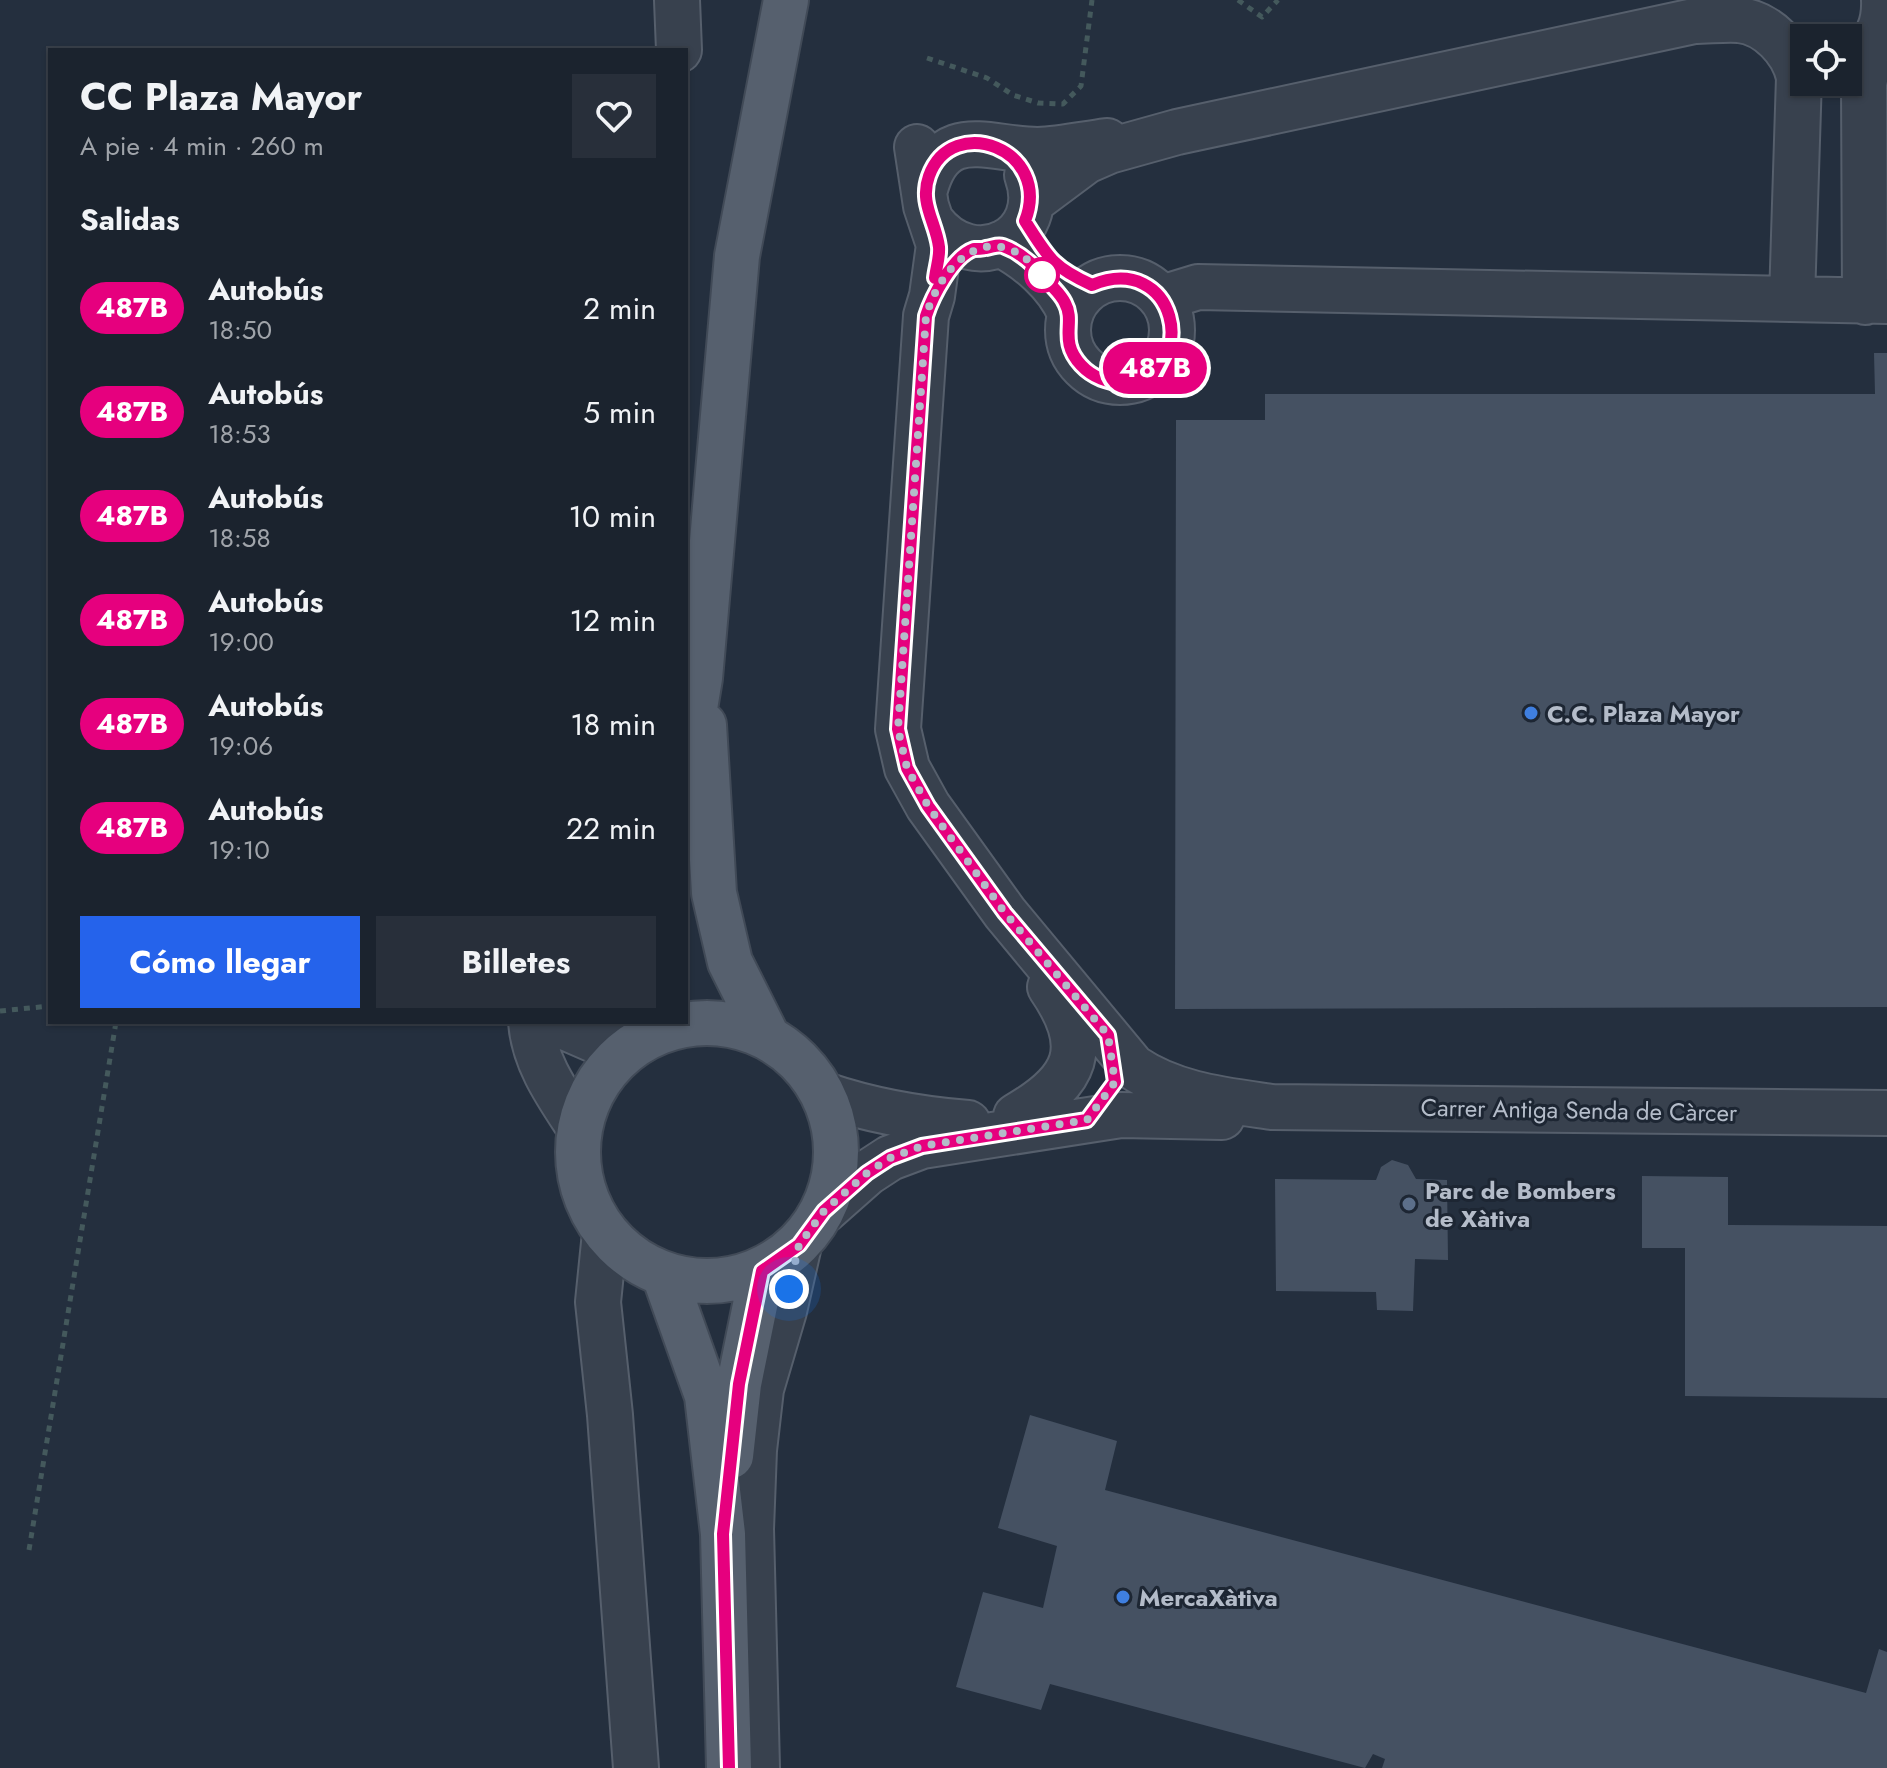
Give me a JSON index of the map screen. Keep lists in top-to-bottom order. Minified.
{"streets":{"street":["Carrer Antiga Senda de Càrcer"]},"places":["C.C. Plaza Mayor","Parc de Bombers de Xàtiva","MercaXàtiva"],"lines":["bus line 487B"],"page":{"on_map":"487B","heading":[["CC Plaza Mayor","A pie · 4 min · 260 m"],"Salidas"],"list":[{"mark":"487B","name":"Autobús","note":"18:50","value":"2 min"},{"mark":"487B","name":"Autobús","note":"18:53","value":"5 min"},{"mark":"487B","name":"Autobús","note":"18:58","value":"10 min"},{"mark":"487B","name":"Autobús","note":"19:00","value":"12 min"},{"mark":"487B","name":"Autobús","note":"19:06","value":"18 min"},{"mark":"487B","name":"Autobús","note":"19:10","value":"22 min"}],"buttons":["Cómo llegar","Billetes"]}}
